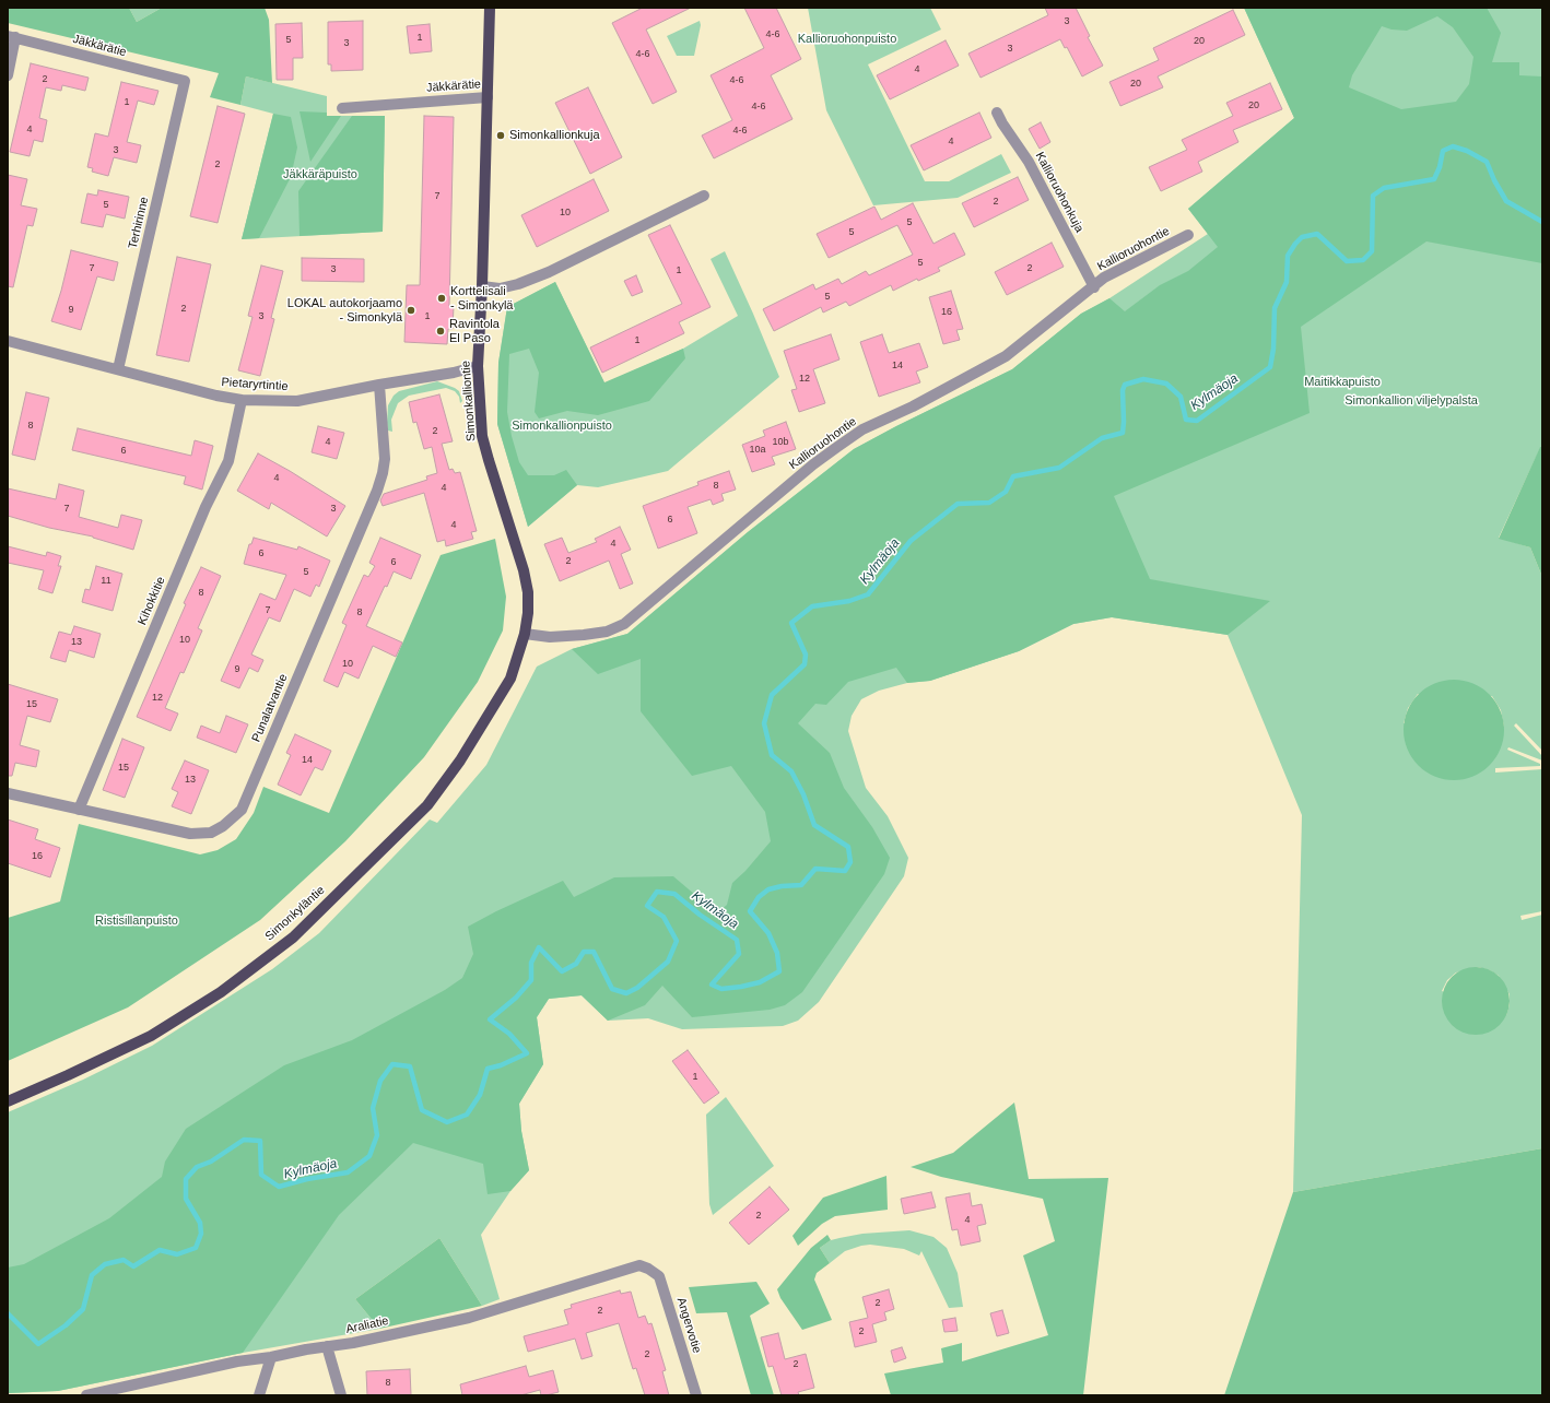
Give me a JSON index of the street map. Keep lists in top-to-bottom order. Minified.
{"streets":{"main road":["Simonkalliontie","Simonkyläntie"],"street":["Jäkkärätie","Kallioruohonkuja","Terhirinne","Kallioruohontie","Pietaryrtintie","Kihokkitie","Punalatvantie","Araliatie","Angervotie"]},"crossings":[["Jäkkärätie","Terhirinne"],["Jäkkärätie","Simonkalliontie"],["Kallioruohonkuja","Kallioruohontie"],["Terhirinne","Pietaryrtintie"],["Kallioruohontie","Simonkalliontie"],["Pietaryrtintie","Simonkalliontie"],["Pietaryrtintie","Kihokkitie"],["Pietaryrtintie","Punalatvantie"],["Simonkalliontie","Simonkyläntie"],["Kihokkitie","Punalatvantie"],["Araliatie","Angervotie"]],"water":["Kylmäoja"],"parks":["Kallioruohonpuisto","Jäkkäräpuisto","Maitikkapuisto","Simonkallion viljelypalsta","Simonkallionpuisto","Ristisillanpuisto"],"places":["Simonkallionkuja","Korttelisali - Simonkylä","LOKAL autokorjaamo - Simonkylä","Ravintola El Paso"],"house_numbers":["3","4-6","1","5","20","3","3","4-6","4","2","4-6","20","1","20","4-6","4","4-6","4","3","2","7","2","5","10","5","5","5","7","2","3","1","5","2","9","16","3","1","1","14","12","8","2","4","10b","10a","6","4","8","4","7","3","6","4","4","6","2","6","5","11","8","7","8","10","13","10","9","12","15","14","15","13","16","1","2","4","2","2","2","2","2","8"]}
